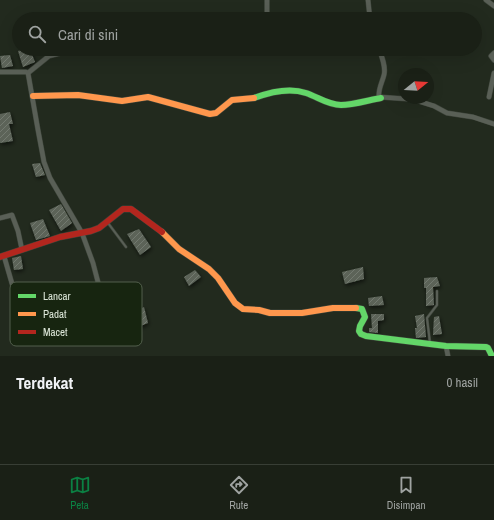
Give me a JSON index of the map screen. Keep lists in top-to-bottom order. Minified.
{"legend":["Lancar","Padat","Macet"],"north":"right","page":{"search":"Cari di sini","heading":["Terdekat","0 hasil"],"nav":["Peta","Rute","Disimpan"]}}
